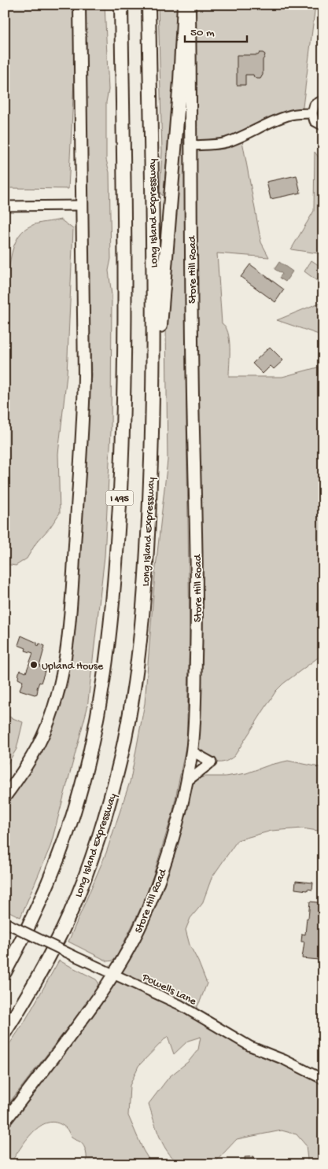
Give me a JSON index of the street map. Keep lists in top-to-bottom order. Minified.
{"streets":{"highway":["Long Island Expressway","I 495"],"main road":["Store Hill Road"],"street":["Powells Lane"]},"crossings":[["Store Hill Road","Powells Lane"]],"places":["Upland House"],"scale_bar":"50 m"}
